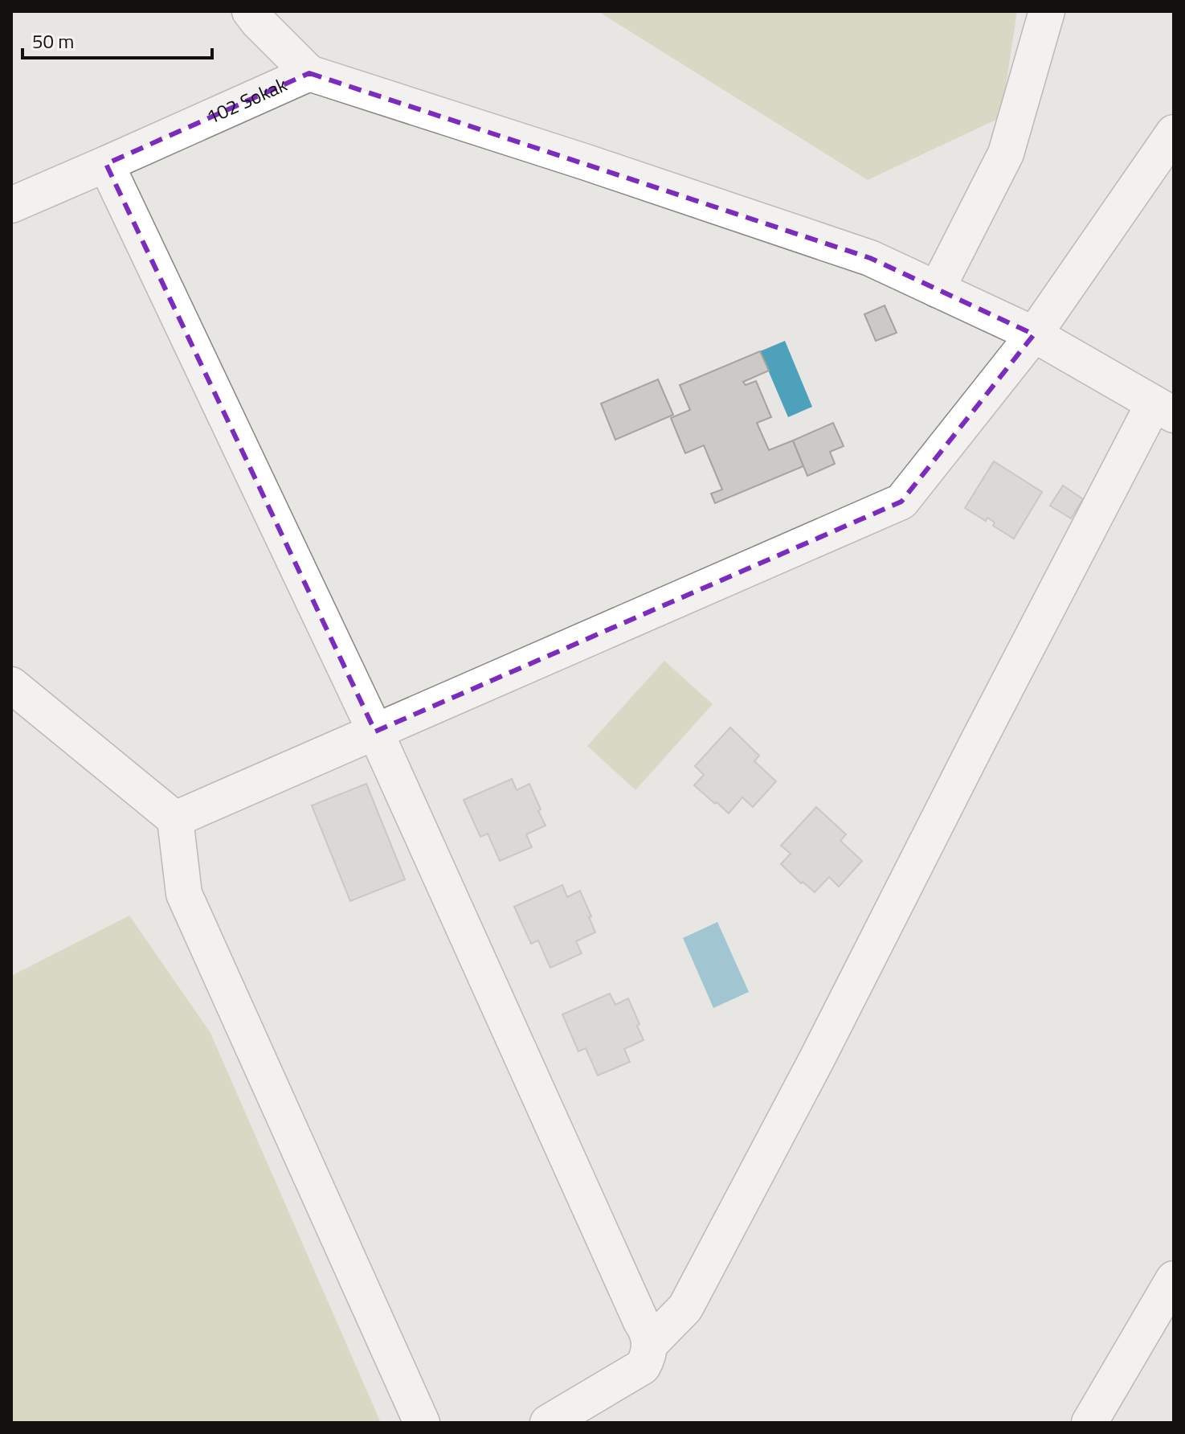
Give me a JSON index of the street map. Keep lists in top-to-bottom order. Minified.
{"streets":{"street":["102 Sokak"]},"scale_bar":"50 m"}
